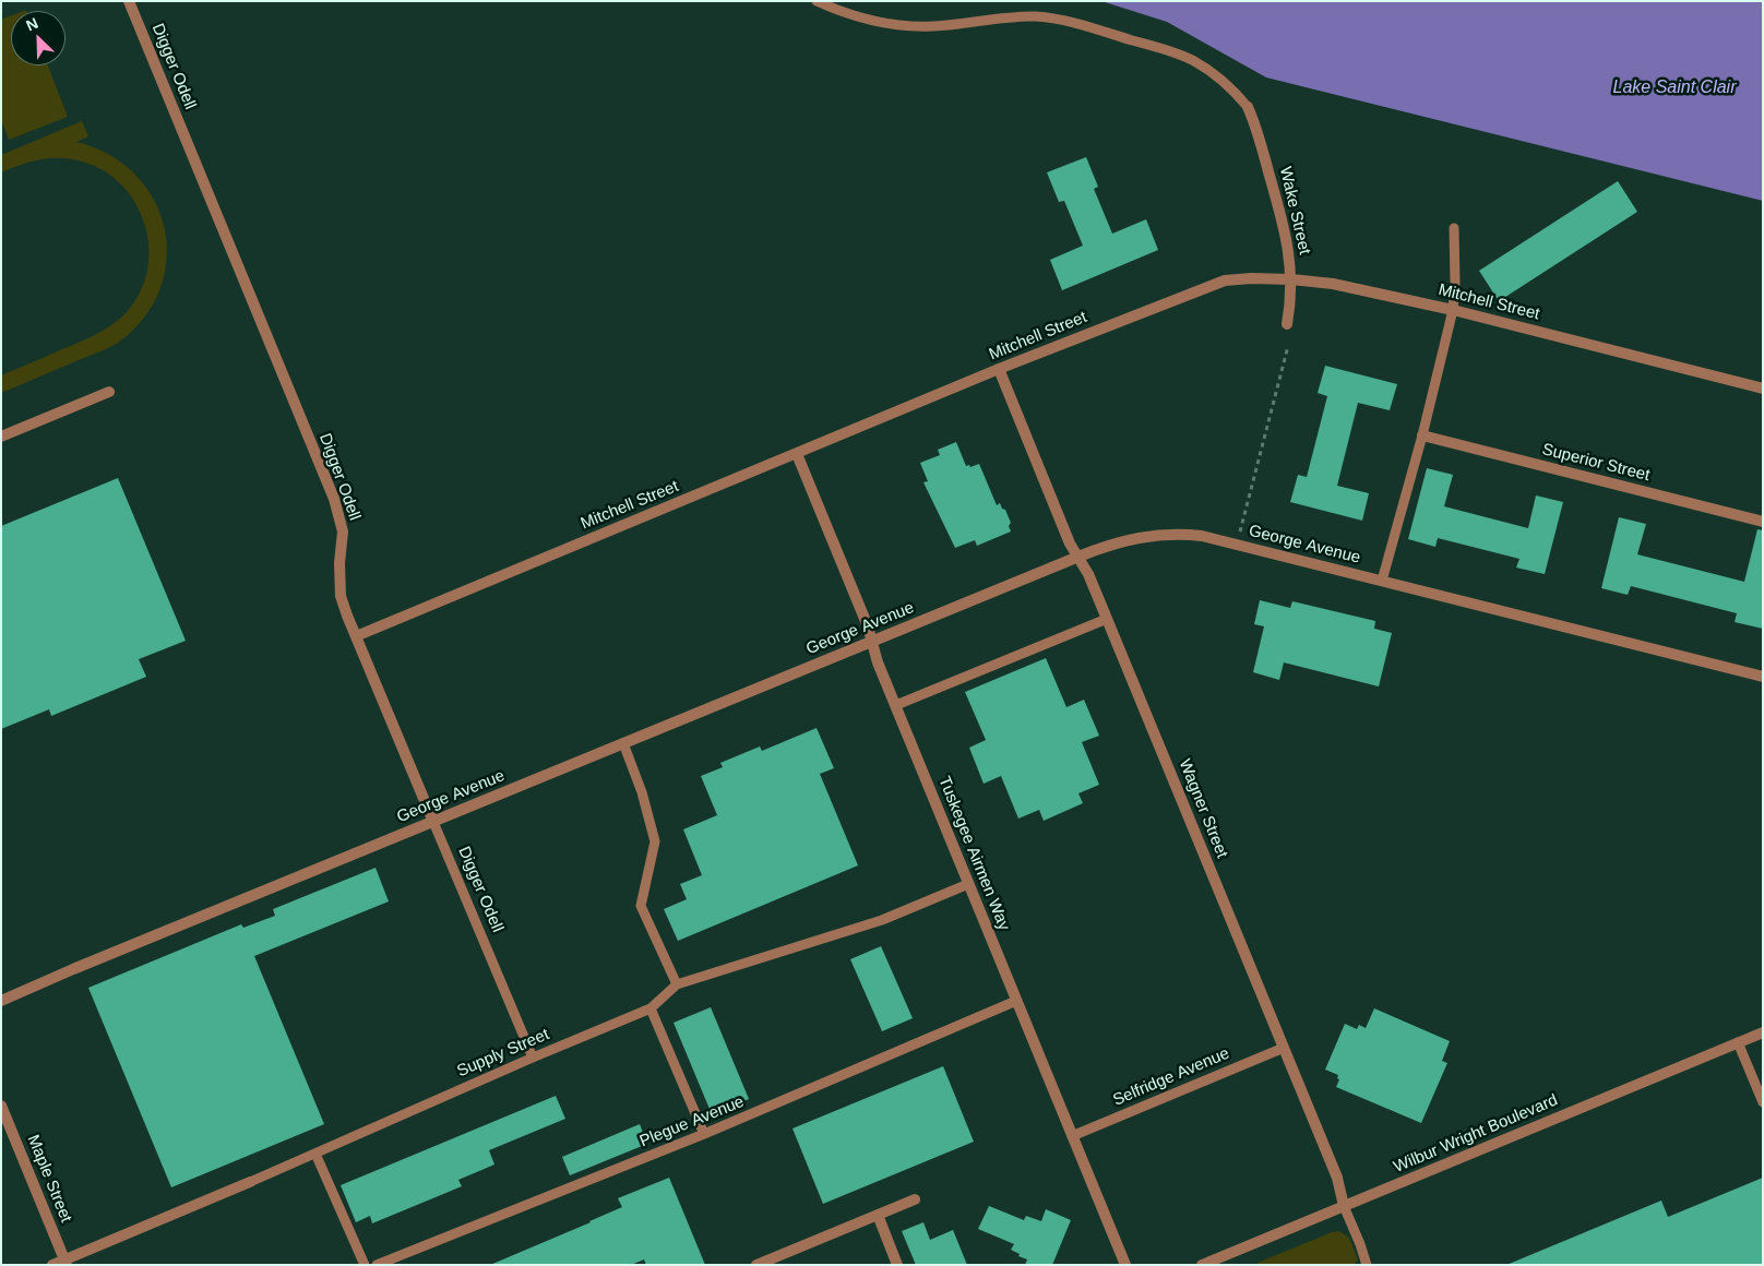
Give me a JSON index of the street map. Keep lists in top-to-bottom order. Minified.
{"streets":{"street":["Digger Odell","Wake Street","Mitchell Street","Superior Street","George Avenue","Wagner Street","Tuskegee Airmen Way","Supply Street","Wilbur Wright Boulevard","Maple Street"],"lane":["Selfridge Avenue","Plegue Avenue"]},"crossings":[["Digger Odell","Mitchell Street"],["Digger Odell","George Avenue"],["Digger Odell","Supply Street"],["Wake Street","Mitchell Street"],["Mitchell Street","Wagner Street"],["Mitchell Street","Tuskegee Airmen Way"],["George Avenue","Wagner Street"],["George Avenue","Tuskegee Airmen Way"],["Wagner Street","Selfridge Avenue"],["Wagner Street","Wilbur Wright Boulevard"],["Tuskegee Airmen Way","Supply Street"],["Tuskegee Airmen Way","Selfridge Avenue"],["Tuskegee Airmen Way","Plegue Avenue"],["Supply Street","Maple Street"]],"water":["Lake Saint Clair"],"north":"top left"}
